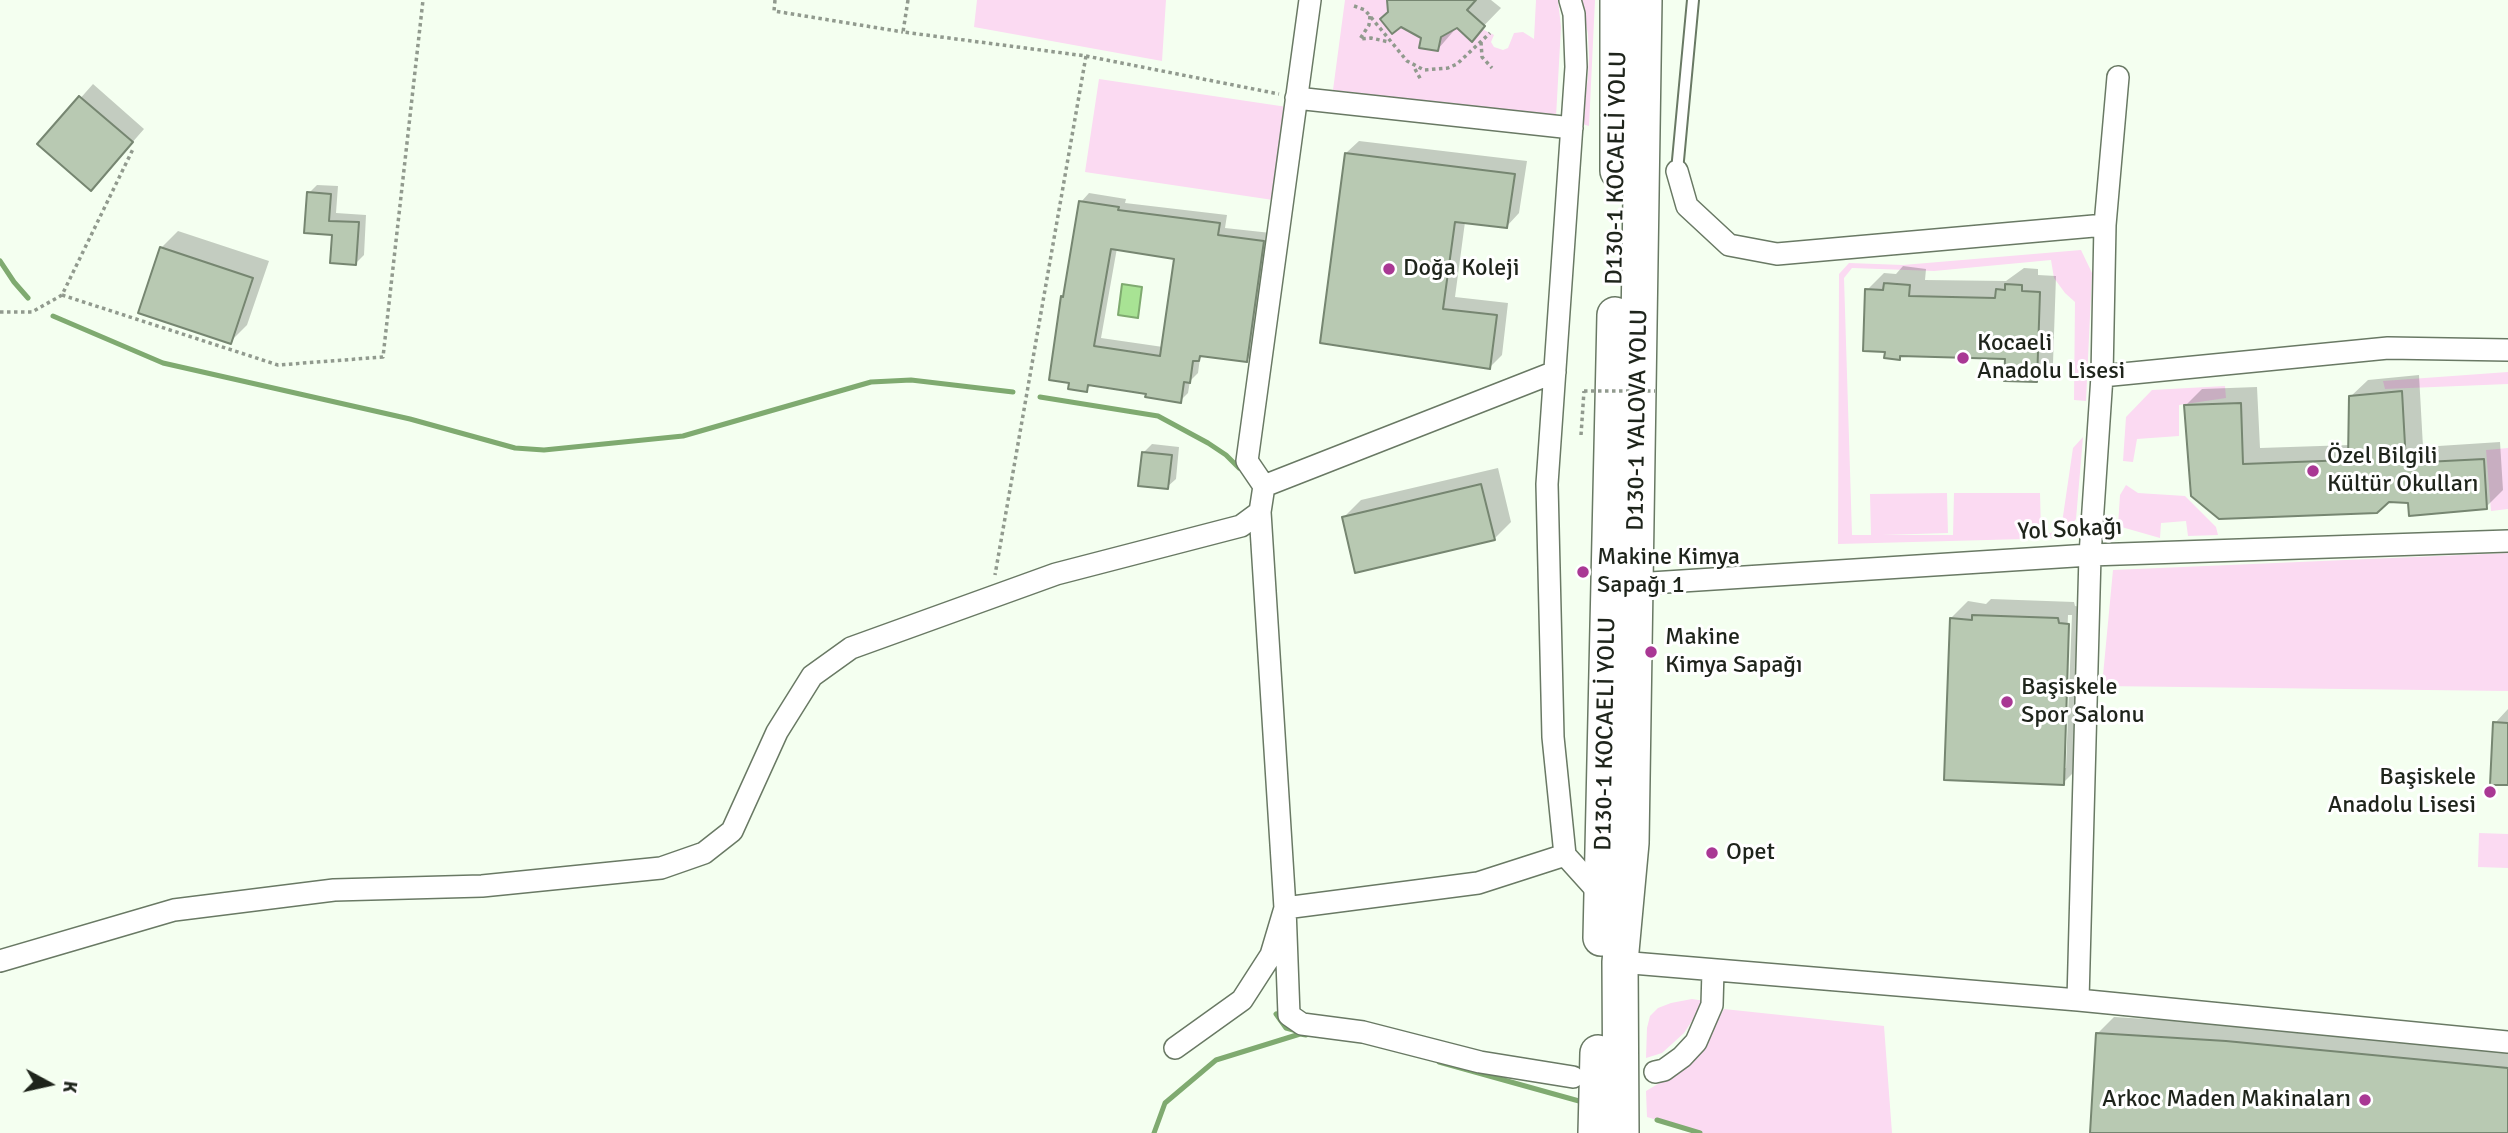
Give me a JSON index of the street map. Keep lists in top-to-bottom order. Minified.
{"streets":{"highway":["D130-1 KOCAELİ YOLU","D130-1 YALOVA YOLU"],"street":["Yol Sokağı"]},"crossings":[["D130-1 YALOVA YOLU","Yol Sokağı"]],"places":["Doğa Koleji","Kocaeli Anadolu Lisesi","Özel Bilgili Kültür Okulları","Makine Kimya Sapağı 1","Makine Kimya Sapağı","Başiskele Spor Salonu","Başiskele Anadolu Lisesi","Opet","Arkoc Maden Makinaları"],"north":"right"}
